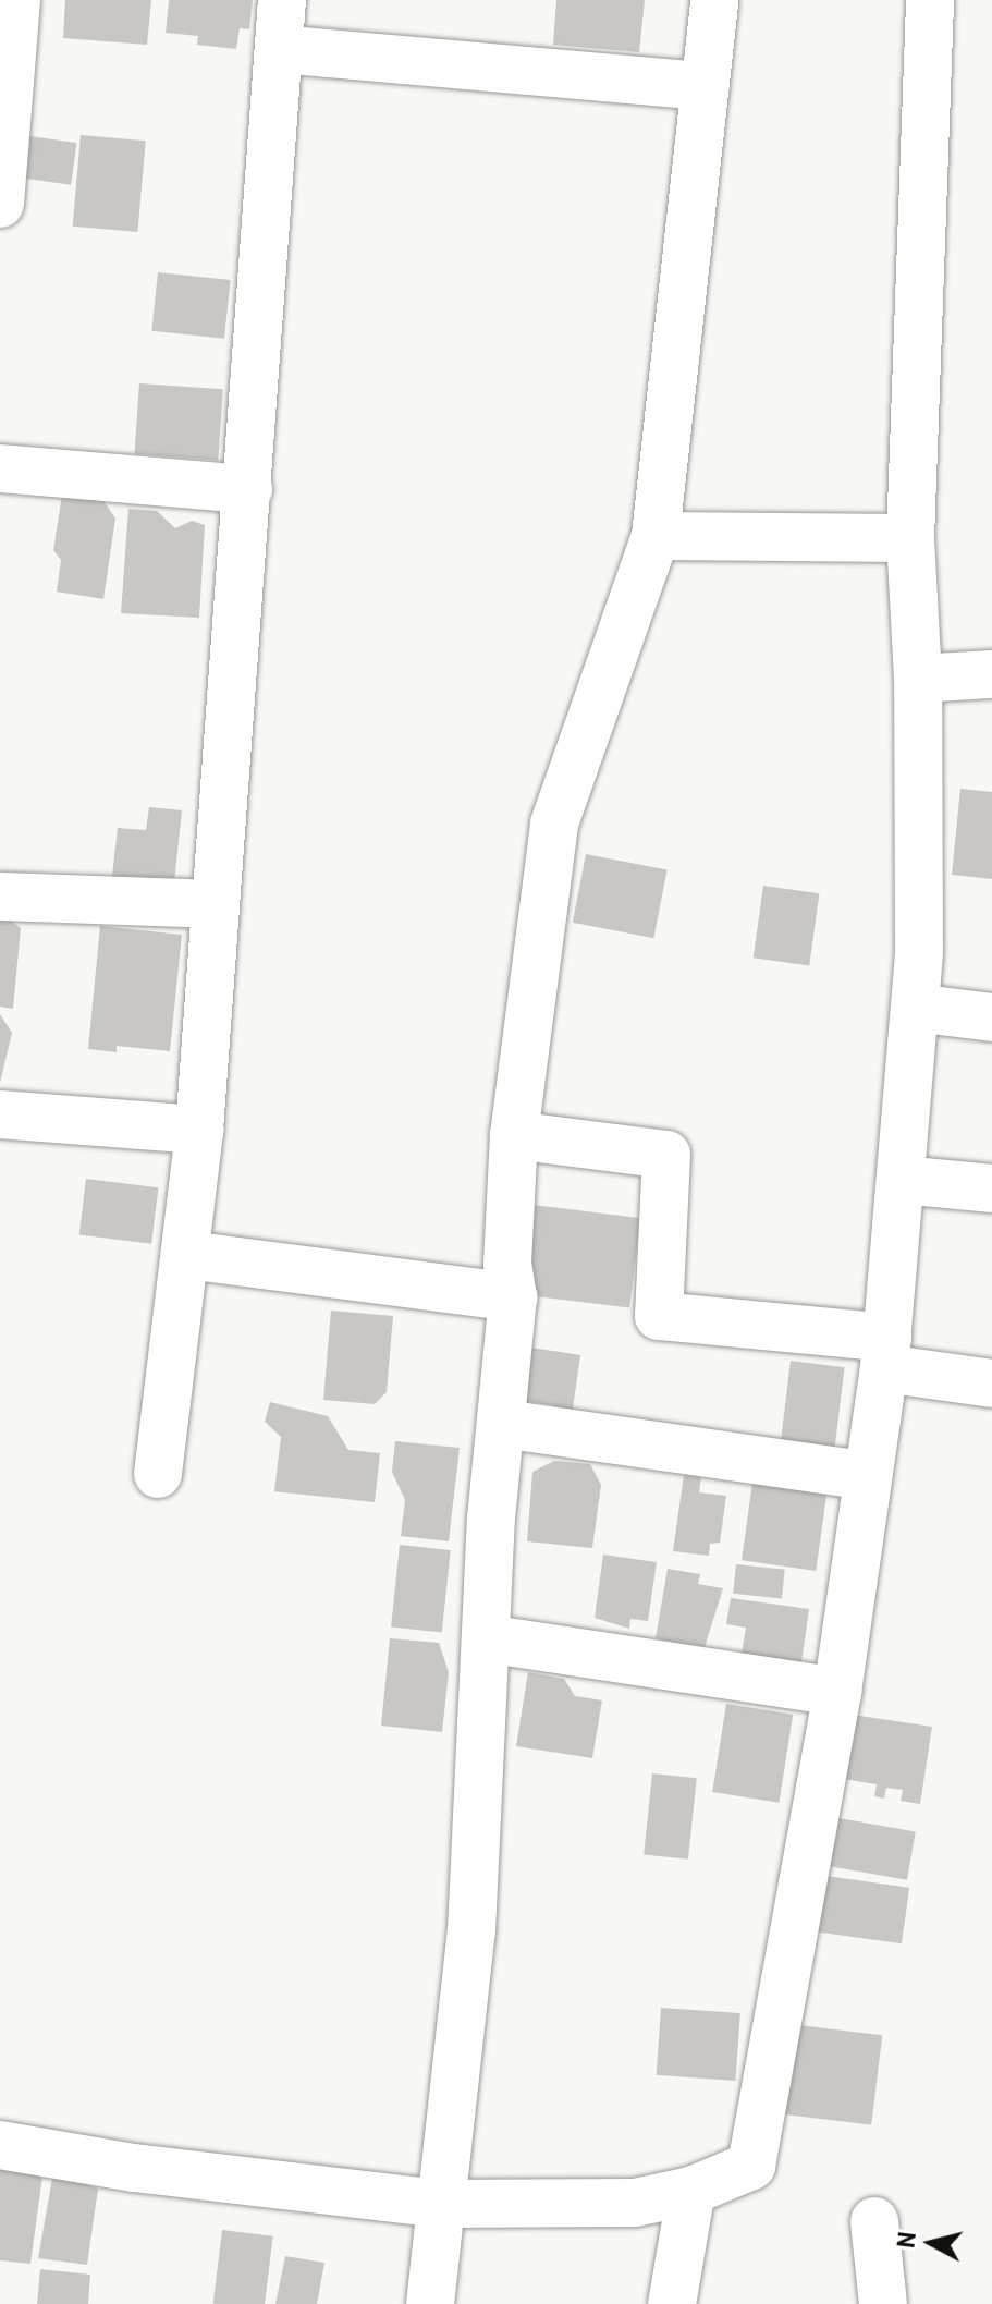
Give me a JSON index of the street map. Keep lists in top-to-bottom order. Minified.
{"north":"left"}
